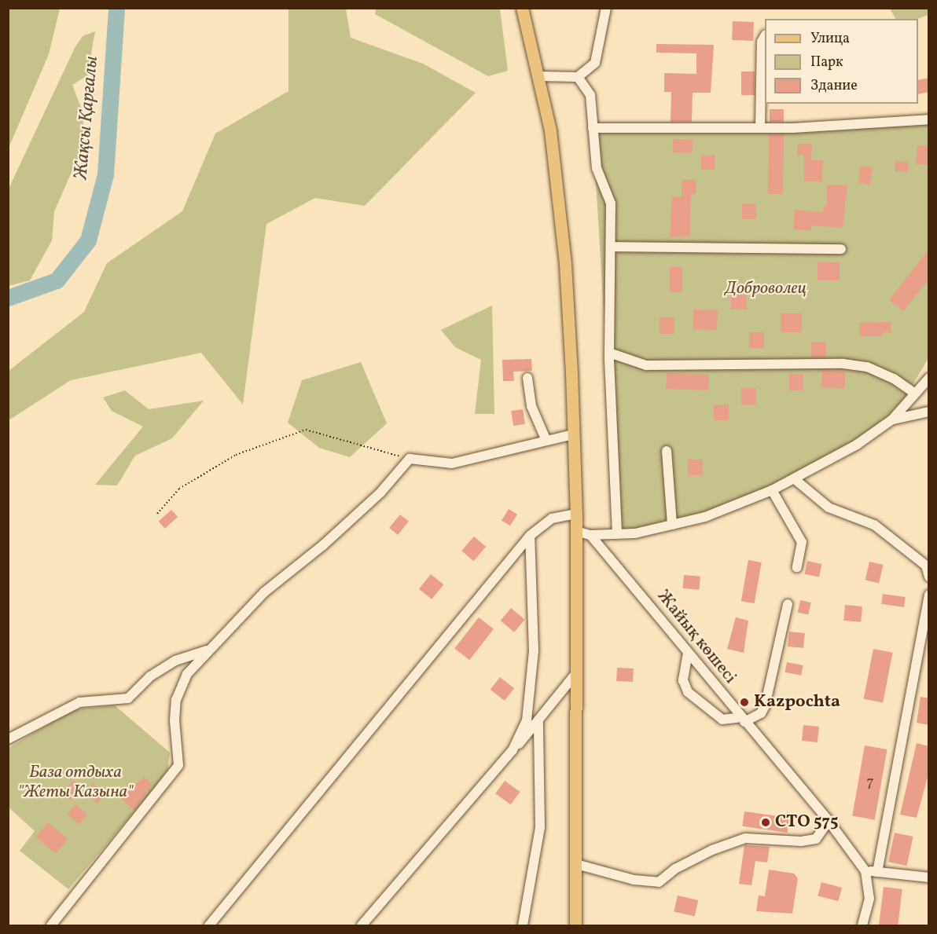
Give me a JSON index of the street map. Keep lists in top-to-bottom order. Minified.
{"streets":{"street":["Жайық көшесі"]},"water":["Жақсы Қарғалы"],"parks":["Доброволец","База отдыха \"Жеты Казына\""],"places":["Kazpochta","СТО 575"],"house_numbers":["7"],"legend":["Улица","Парк","Здание"]}
